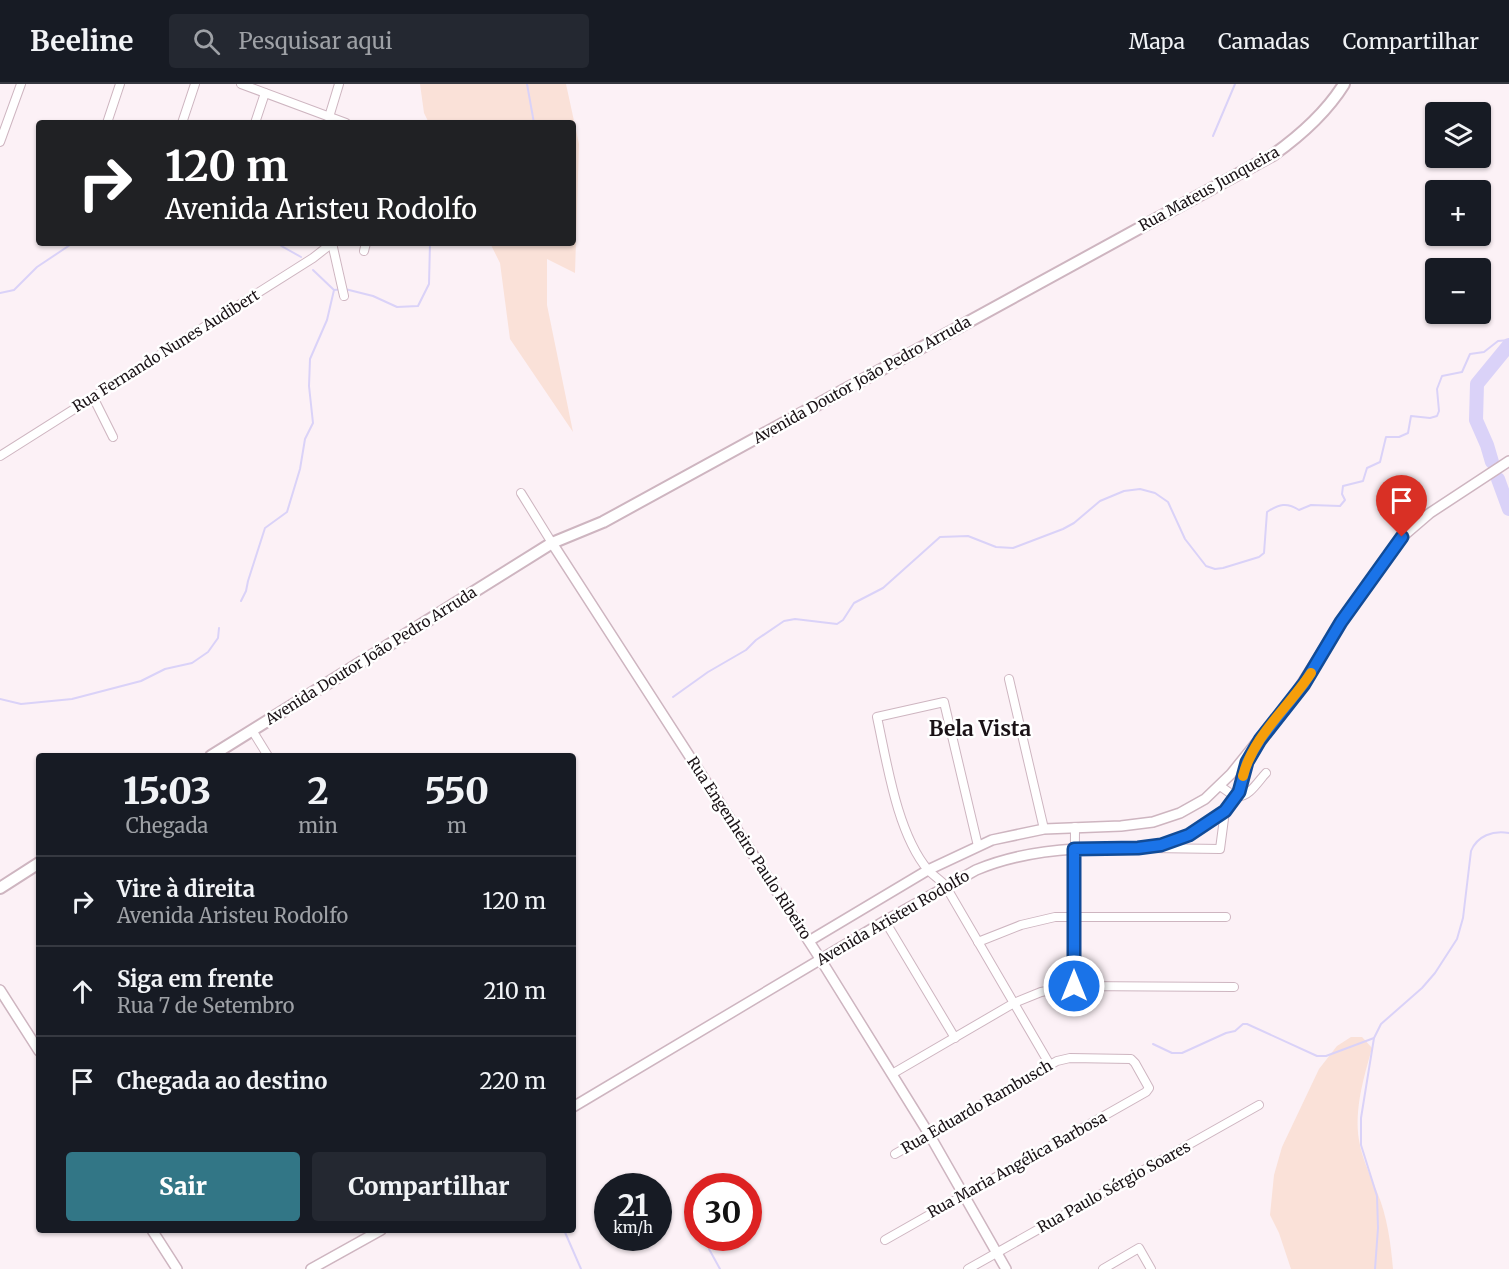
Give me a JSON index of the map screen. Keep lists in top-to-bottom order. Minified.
{"streets":{"main road":["Rua Mateus Junqueira","Avenida Doutor João Pedro Arruda"],"street":["Rua Fernando Nunes Audibert","Rua Engenheiro Paulo Ribeiro","Avenida Aristeu Rodolfo","Rua Eduardo Rambusch","Rua Maria Angélica Barbosa","Rua Paulo Sérgio Soares"]},"crossings":[["Rua Mateus Junqueira","Avenida Doutor João Pedro Arruda"],["Avenida Doutor João Pedro Arruda","Rua Engenheiro Paulo Ribeiro"],["Rua Engenheiro Paulo Ribeiro","Avenida Aristeu Rodolfo"],["Rua Engenheiro Paulo Ribeiro","Rua Eduardo Rambusch"],["Rua Engenheiro Paulo Ribeiro","Rua Maria Angélica Barbosa"],["Rua Engenheiro Paulo Ribeiro","Rua Paulo Sérgio Soares"],["Rua Eduardo Rambusch","Rua Maria Angélica Barbosa"]],"districts":["Bela Vista"],"page":{"header":"Beeline","search":"Pesquisar aqui","nav":["Mapa","Camadas","Compartilhar"],"map_buttons":["+","−"],"turn":["120 m","Avenida Aristeu Rodolfo"],"eta":["15:03","Chegada","2","min","550","m"],"list":[{"name":"Vire à direita","note":"Avenida Aristeu Rodolfo","value":"120 m"},{"name":"Siga em frente","note":"Rua 7 de Setembro","value":"210 m"},{"name":"Chegada ao destino","value":"220 m"}],"buttons":["Sair","Compartilhar"],"speed":"21 km/h","limit":"30"}}
